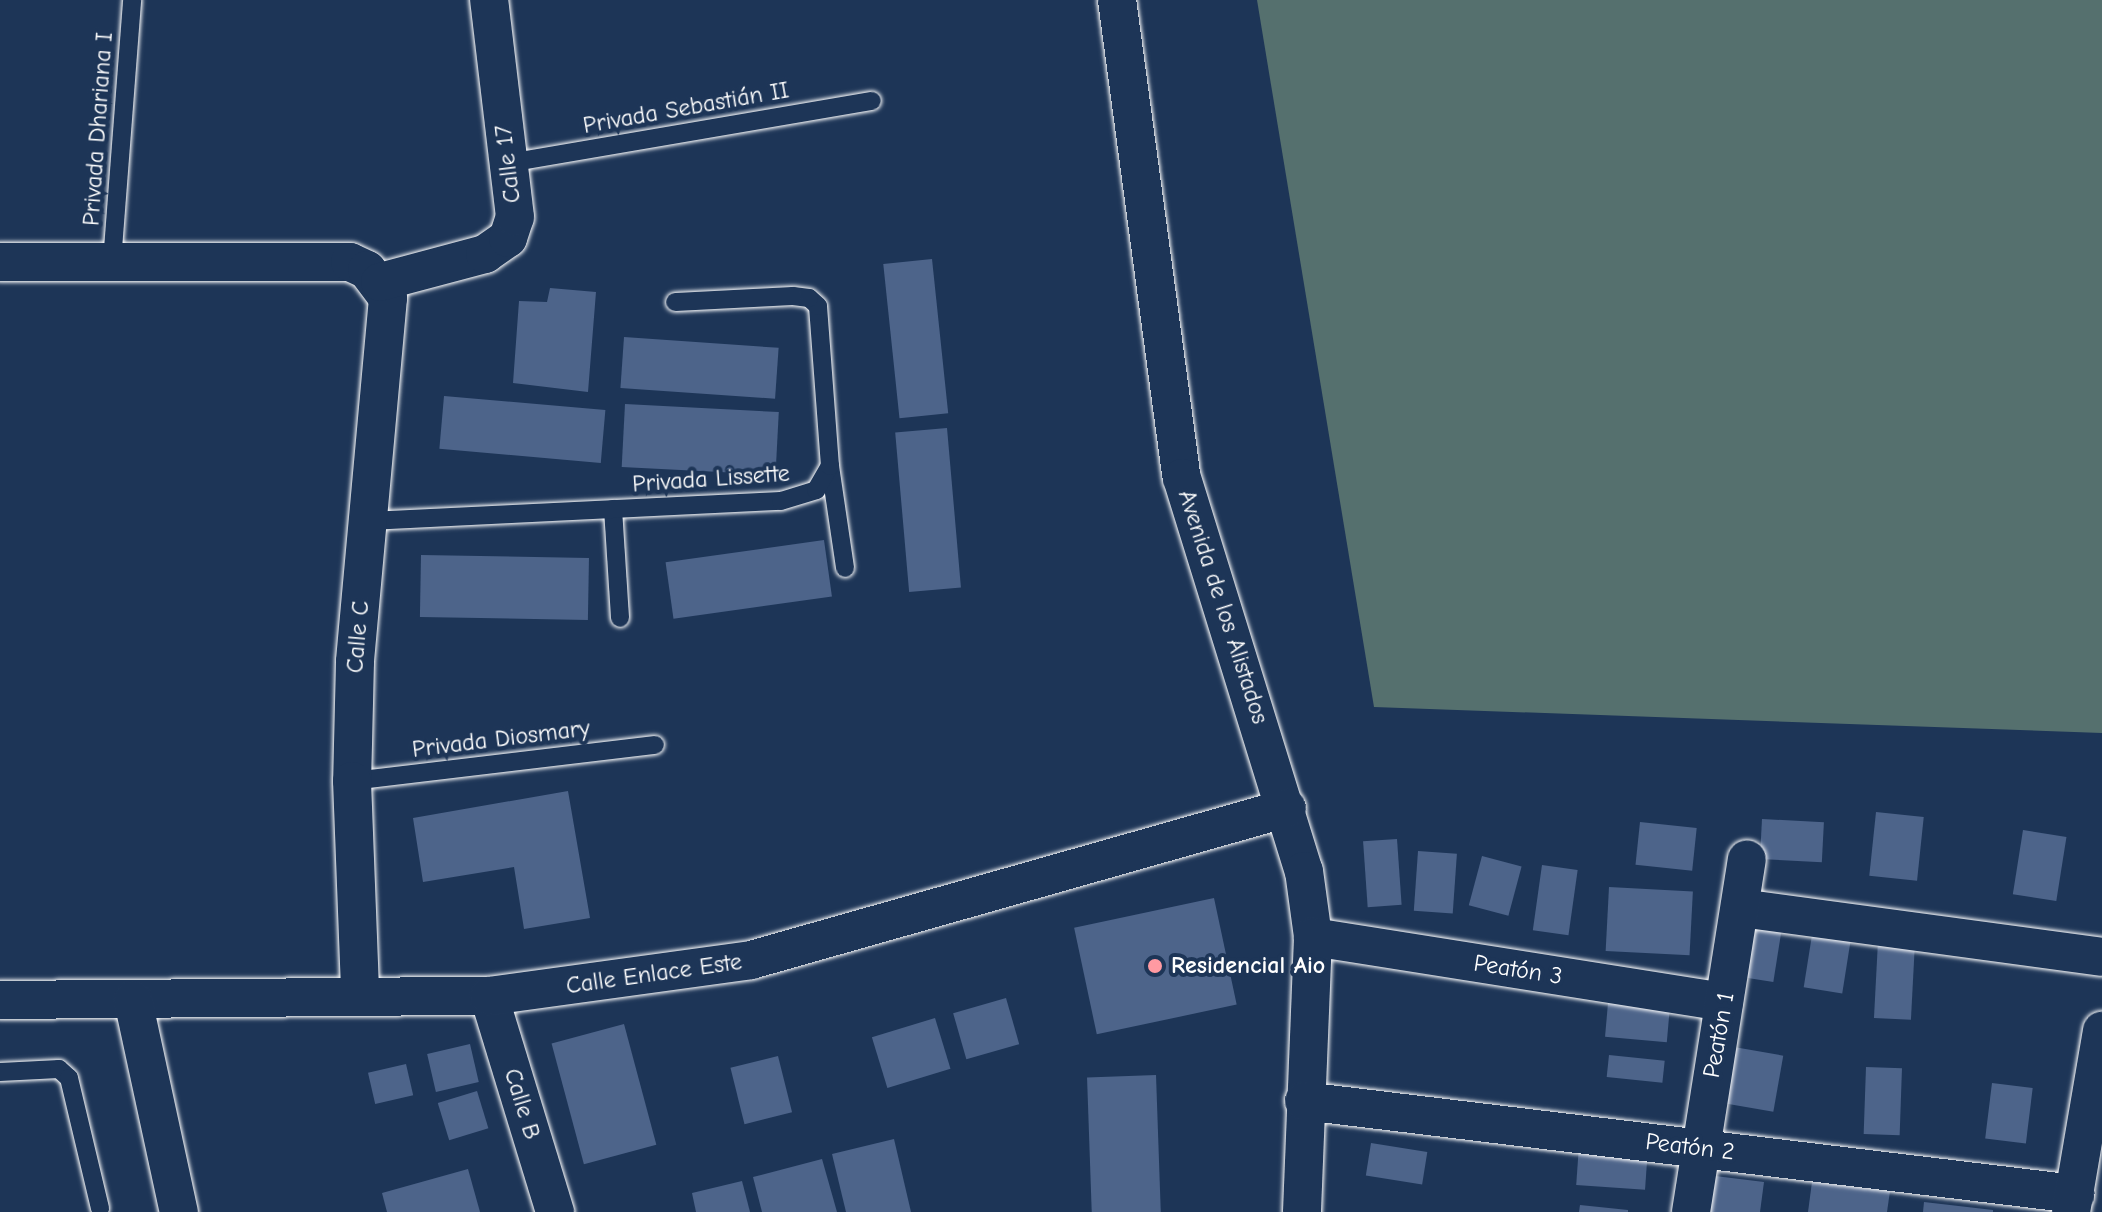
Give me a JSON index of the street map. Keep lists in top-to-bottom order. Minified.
{"streets":{"street":["Calle 17","Avenida de los Alistados","Calle C","Peatón 3","Calle Enlace Este","Peatón 1","Calle B","Peatón 2"],"lane":["Privada Sebastián II","Privada Dhariana I","Privada Lissette","Privada Diosmary"]},"crossings":[["Privada Sebastián II","Calle 17"],["Calle 17","Calle C"],["Privada Lissette","Calle C"],["Avenida de los Alistados","Peatón 3"],["Avenida de los Alistados","Calle Enlace Este"],["Avenida de los Alistados","Peatón 2"],["Calle C","Privada Diosmary"],["Calle C","Calle Enlace Este"],["Peatón 3","Peatón 1"],["Calle Enlace Este","Calle B"],["Peatón 1","Peatón 2"]],"places":["Residencial Aio"]}
